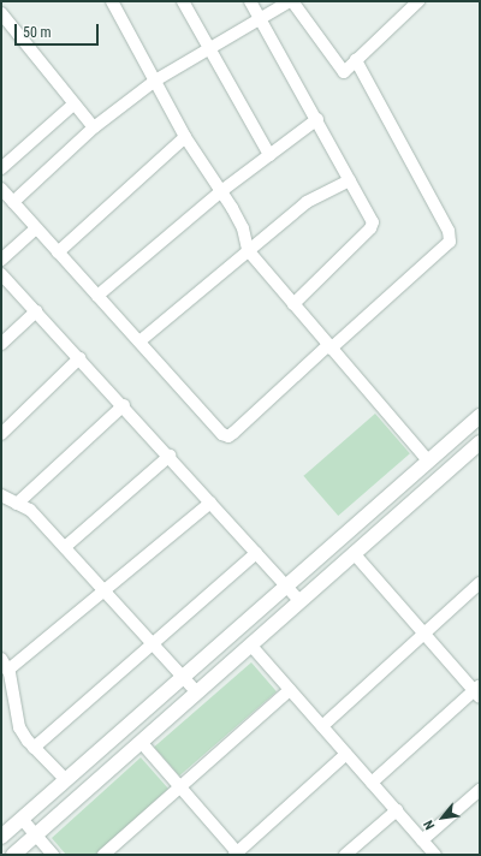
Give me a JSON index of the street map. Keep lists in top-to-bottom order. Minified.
{"scale_bar":"50 m","north":"bottom left"}
